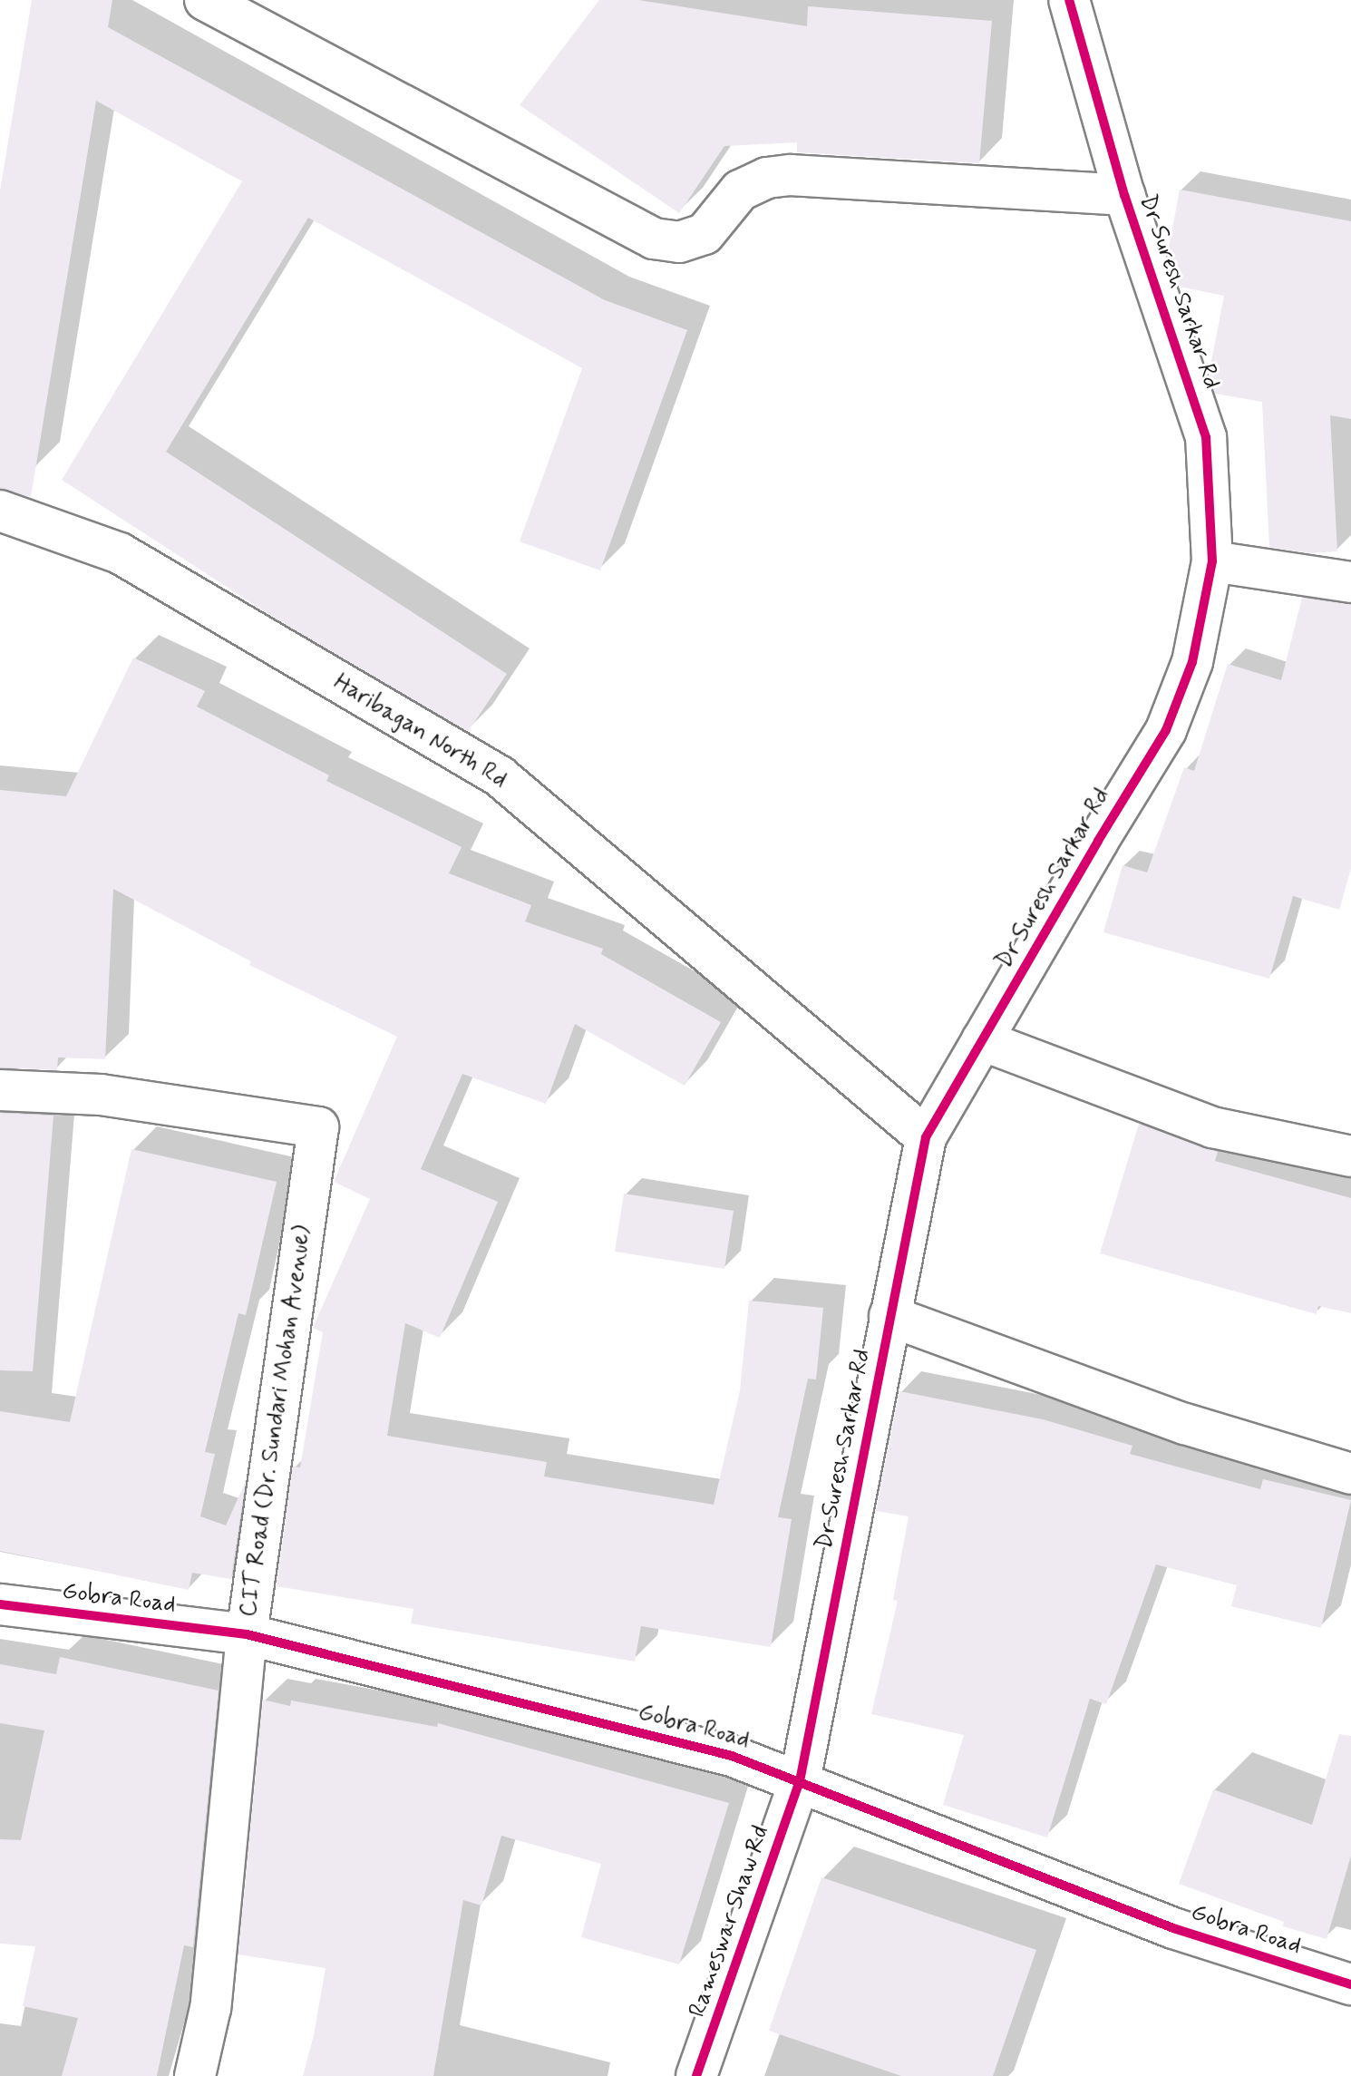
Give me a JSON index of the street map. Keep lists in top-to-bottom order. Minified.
{"streets":{"street":["Dr Suresh Sarkar Rd","Haribagan North Rd","CIT Road (Dr. Sundari Mohan Avenue)","Gobra Road","Rameswar Shaw Rd"]},"crossings":[["Dr Suresh Sarkar Rd","Haribagan North Rd"],["Dr Suresh Sarkar Rd","Gobra Road"],["Dr Suresh Sarkar Rd","Rameswar Shaw Rd"],["CIT Road (Dr. Sundari Mohan Avenue)","Gobra Road"],["Gobra Road","Rameswar Shaw Rd"]]}
